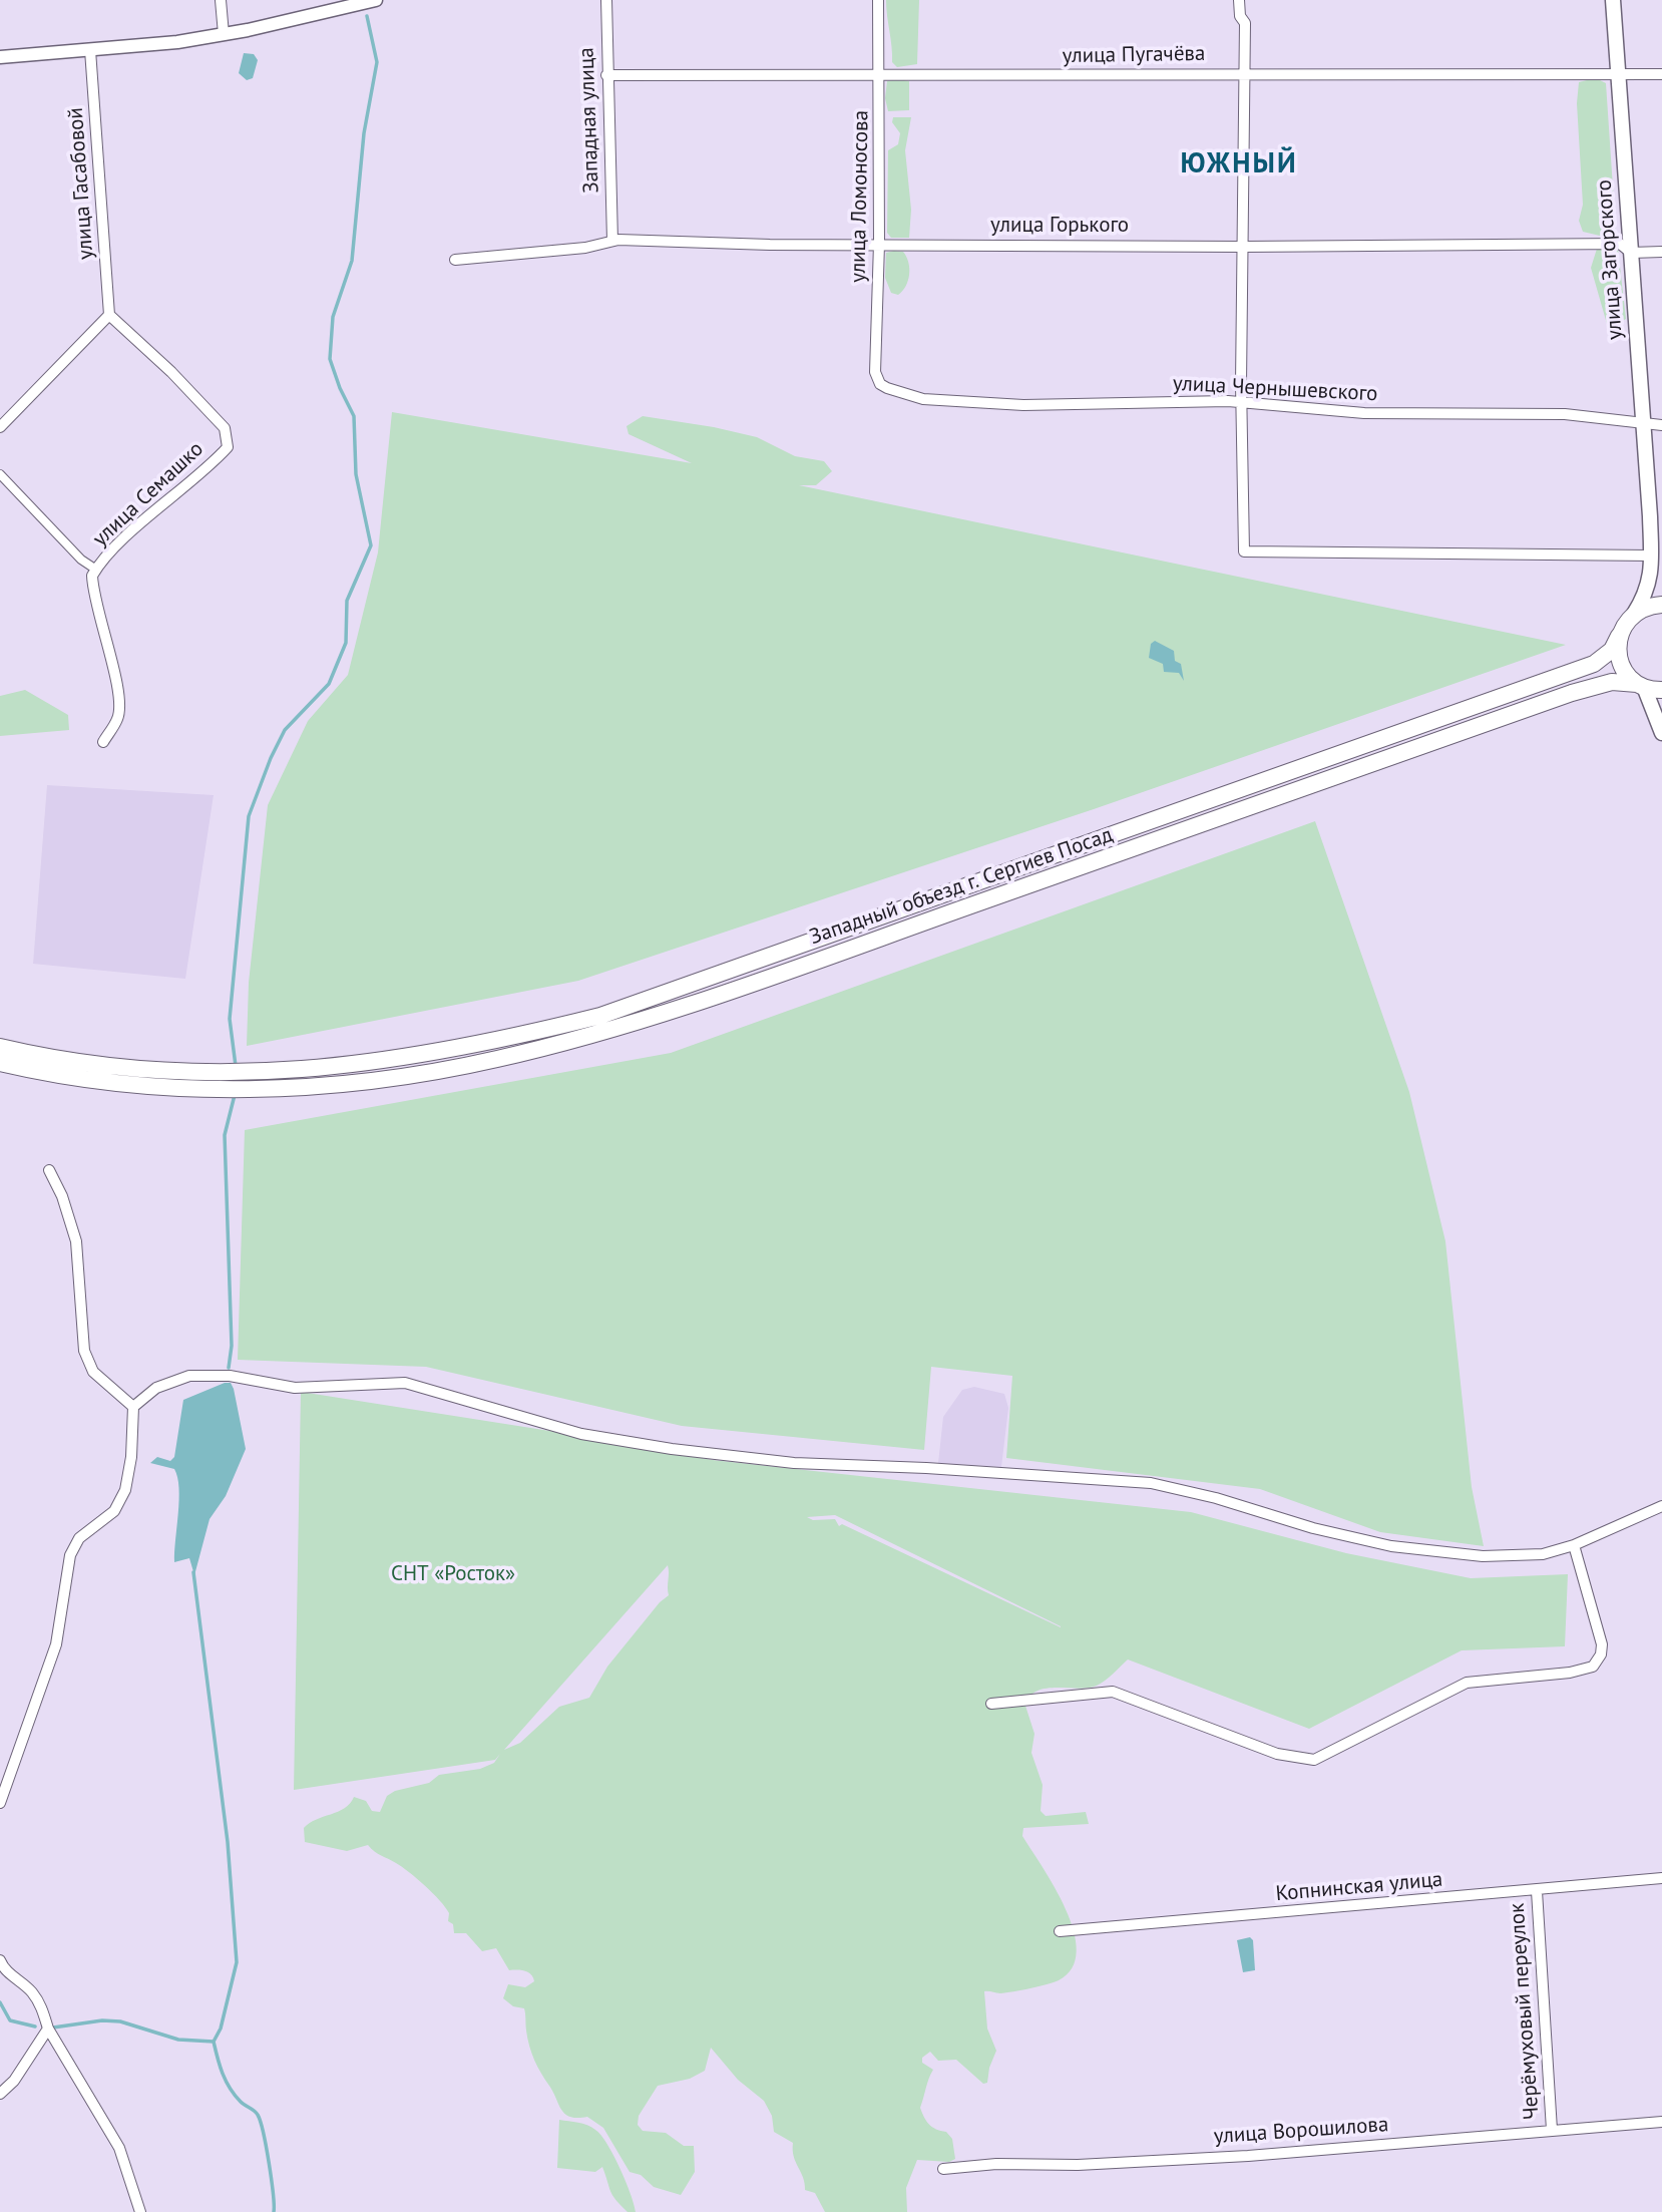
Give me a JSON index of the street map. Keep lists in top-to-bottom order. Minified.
{"streets":{"main road":["улица Загорского","Западный объезд г. Сергиев Посад"],"street":["улица Пугачёва","Западная улица","улица Гасабовой","улица Ломоносова","улица Горького","улица Чернышевского","улица Семашко","Копнинская улица","Черёмуховый переулок","улица Ворошилова"]},"crossings":[["улица Пугачёва","Западная улица"],["улица Пугачёва","улица Ломоносова"],["улица Пугачёва","улица Загорского"],["Западная улица","улица Горького"],["улица Гасабовой","улица Семашко"],["улица Ломоносова","улица Горького"],["улица Ломоносова","улица Чернышевского"],["улица Горького","улица Загорского"],["улица Загорского","улица Чернышевского"],["Копнинская улица","Черёмуховый переулок"],["Черёмуховый переулок","улица Ворошилова"]],"districts":["ЮЖНЫЙ"],"parks":["СНТ «Росток»"]}
